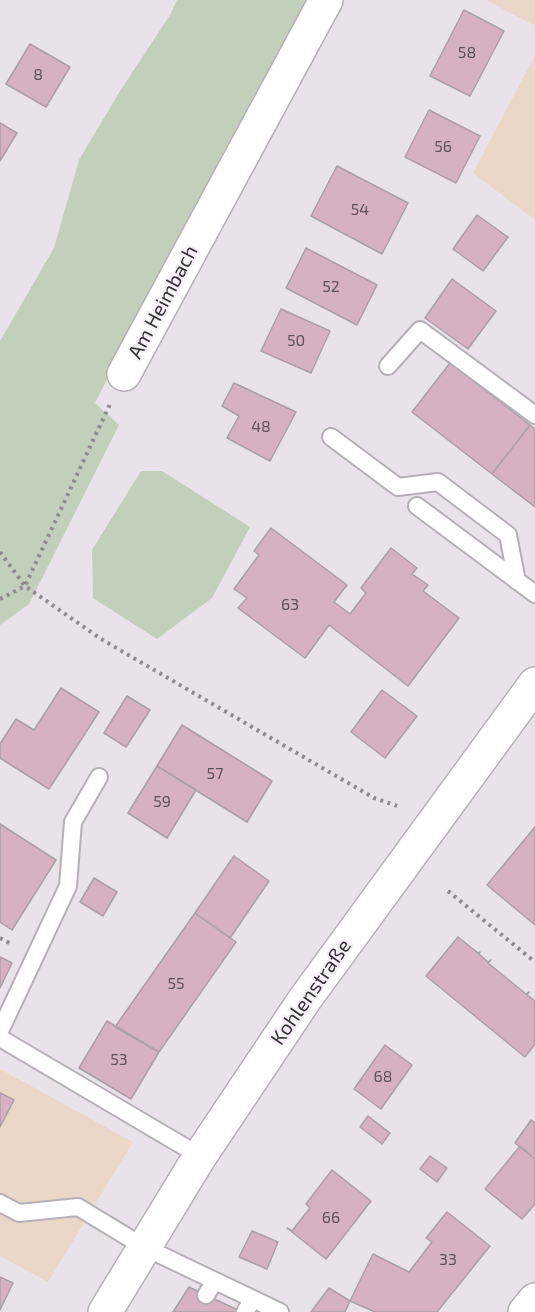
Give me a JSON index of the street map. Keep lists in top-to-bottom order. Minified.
{"streets":{"main road":["Am Heimbach","Kohlenstraße"]},"house_numbers":["58","8","56","54","52","50","48","63","57","59","55","53","68","66","33"]}
